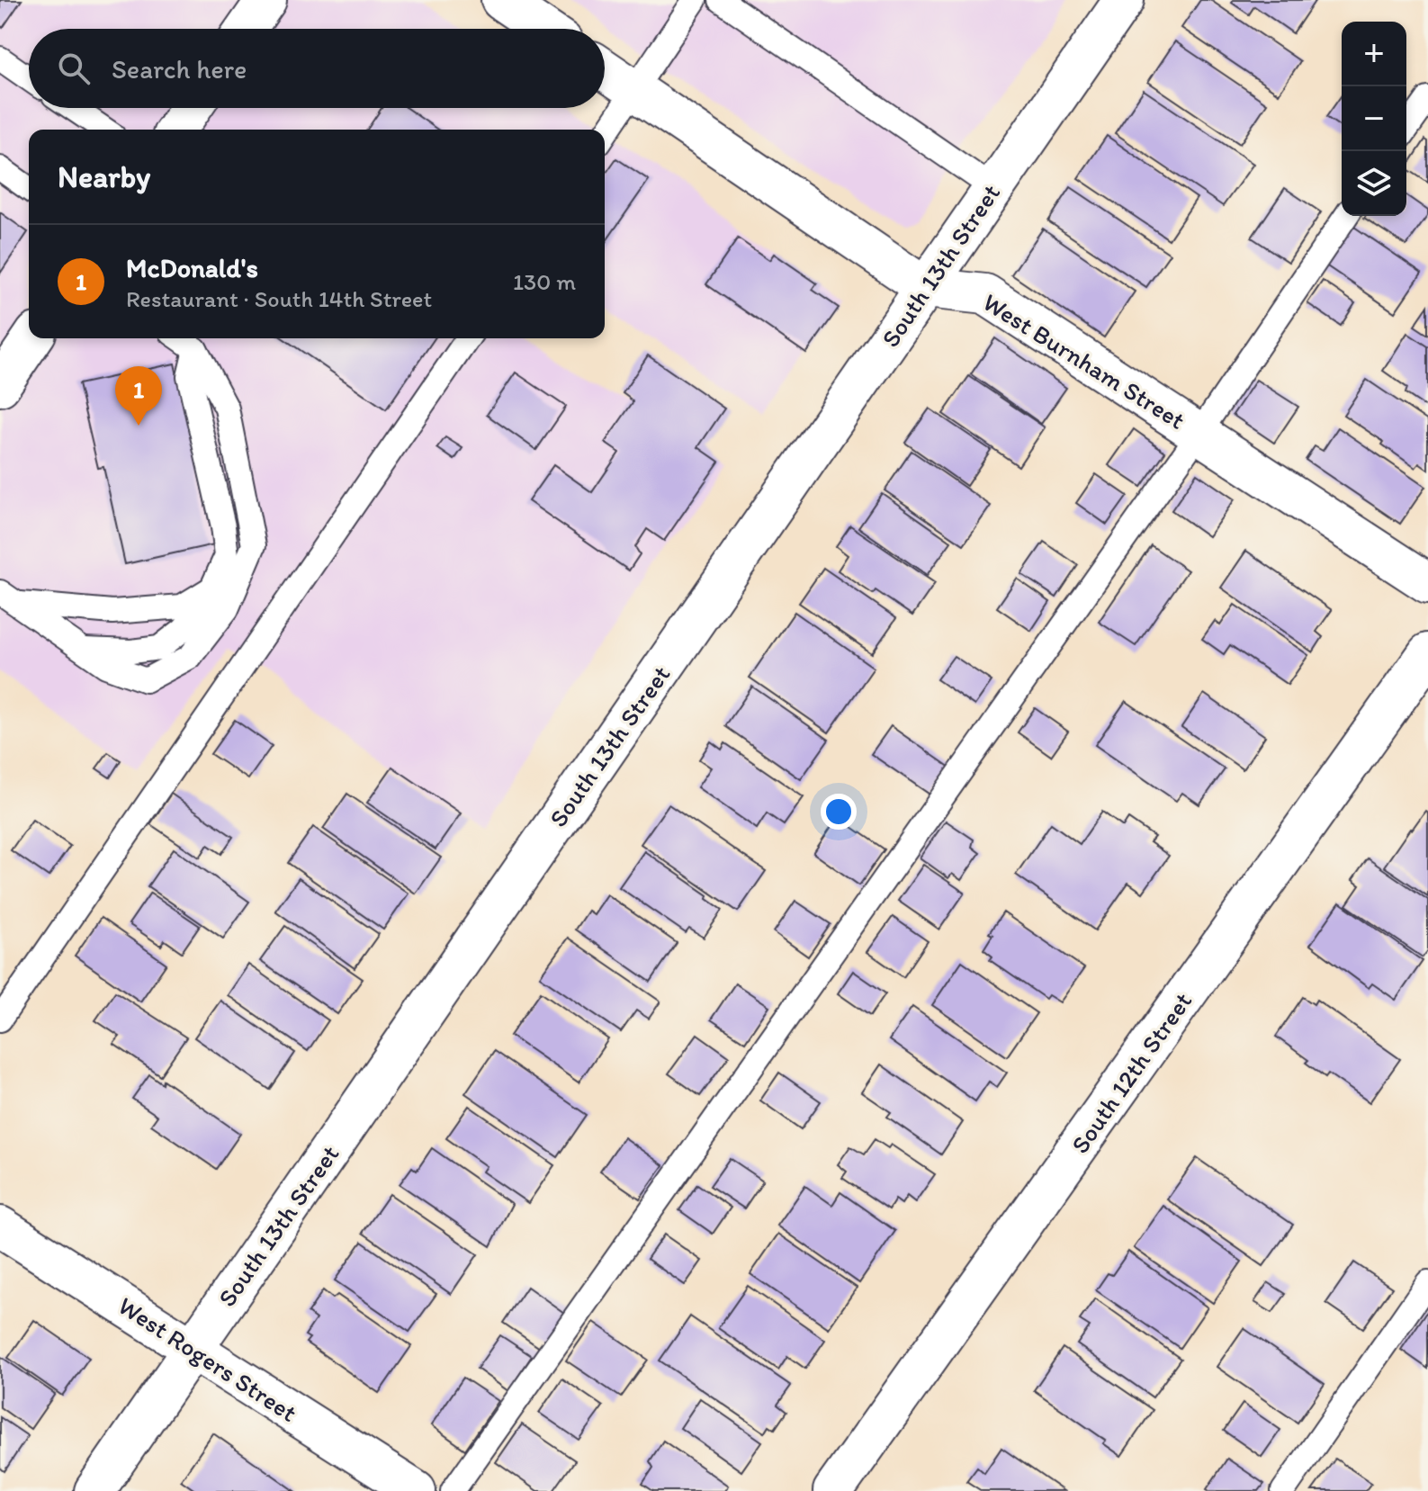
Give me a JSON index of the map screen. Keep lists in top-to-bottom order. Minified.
{"streets":{"street":["South 13th Street","West Burnham Street","South 12th Street","West Rogers Street"]},"crossings":[["South 13th Street","West Burnham Street"],["South 13th Street","West Rogers Street"]],"page":{"map_buttons":["+","−"],"search":"Search here","heading":"Nearby","list":[{"mark":"1","name":"McDonald's","note":"Restaurant · South 14th Street","value":"130 m"}],"pins":"1"}}
